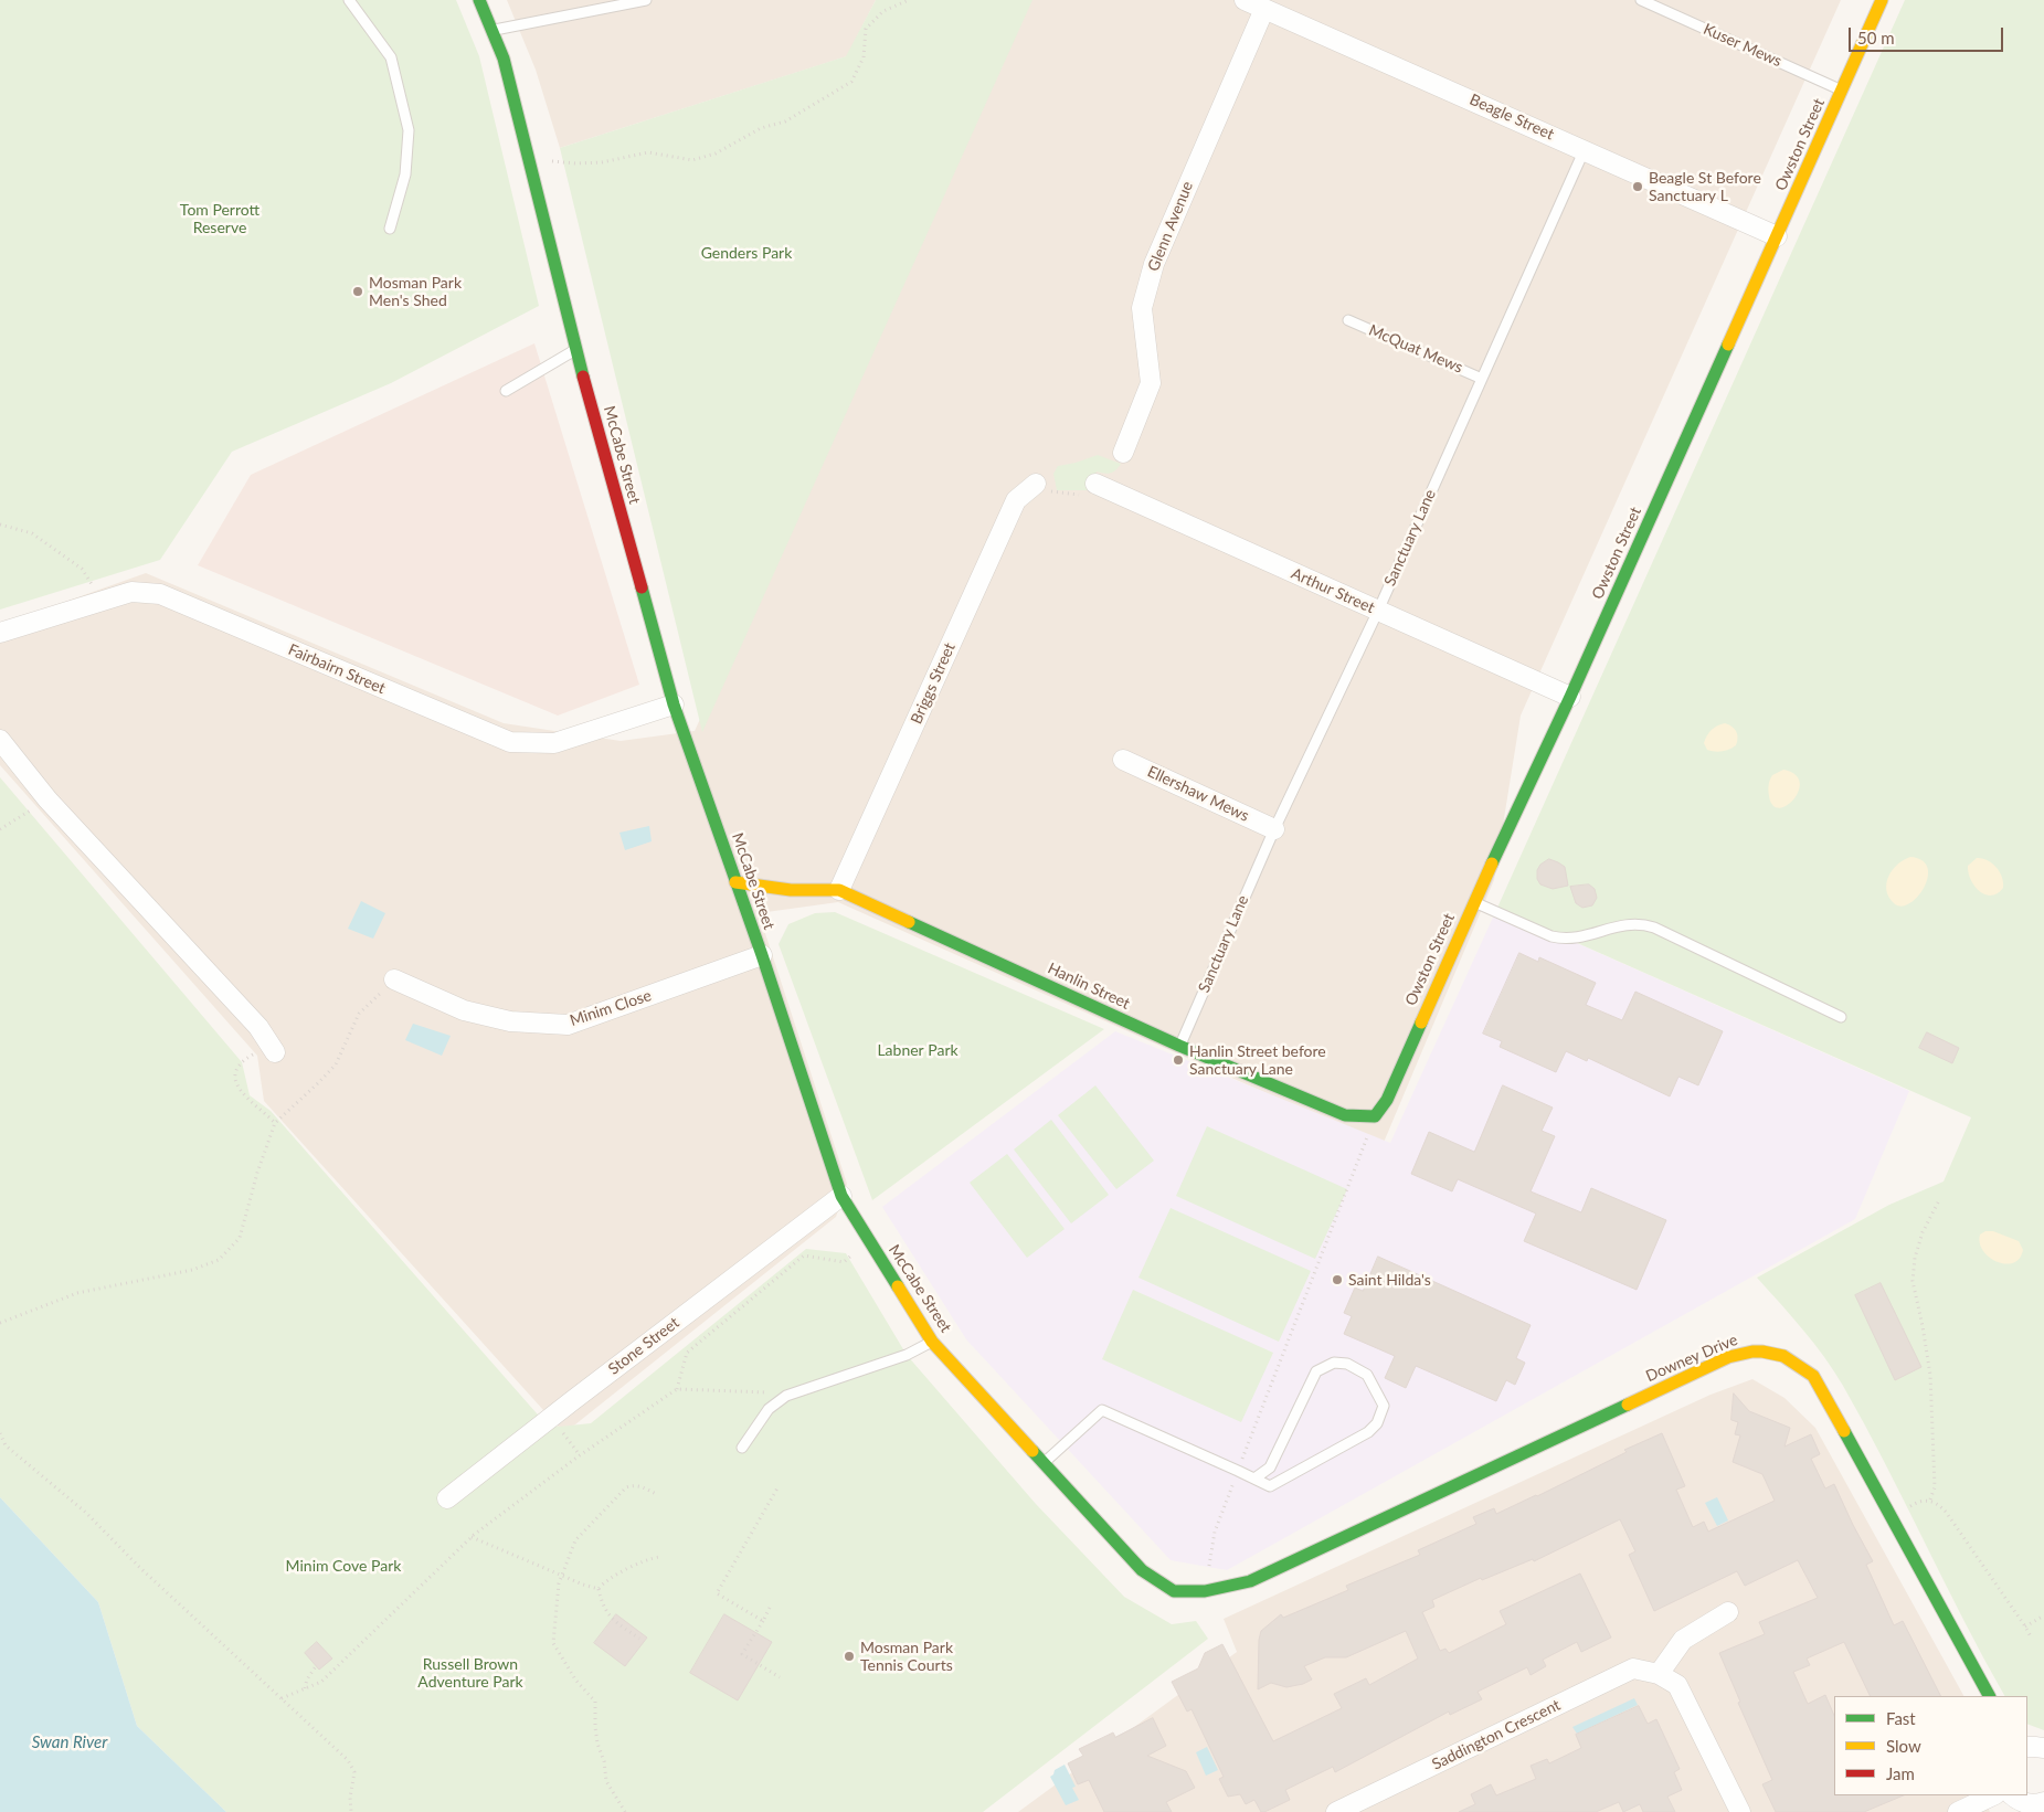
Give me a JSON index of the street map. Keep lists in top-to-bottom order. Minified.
{"streets":{"street":["Beagle Street","Owston Street","Glenn Avenue","McCabe Street","Arthur Street","Fairbairn Street","Briggs Street","Ellershaw Mews","Hanlin Street","Minim Close","Stone Street","Downey Drive","Saddington Crescent"],"lane":["Kuser Mews","McQuat Mews","Sanctuary Lane"]},"crossings":[["Kuser Mews","Owston Street"],["Beagle Street","Owston Street"],["Beagle Street","Glenn Avenue"],["Beagle Street","Sanctuary Lane"],["Owston Street","Arthur Street"],["Owston Street","Hanlin Street"],["McQuat Mews","Sanctuary Lane"],["McCabe Street","Fairbairn Street"],["McCabe Street","Hanlin Street"],["McCabe Street","Minim Close"],["McCabe Street","Stone Street"],["McCabe Street","Downey Drive"],["Sanctuary Lane","Arthur Street"],["Sanctuary Lane","Ellershaw Mews"],["Sanctuary Lane","Hanlin Street"],["Briggs Street","Hanlin Street"]],"water":["Swan River"],"parks":["Tom Perrott Reserve","Genders Park","Labner Park","Minim Cove Park","Russell Brown Adventure Park"],"places":["Beagle St Before Sanctuary L","Mosman Park Men's Shed","Hanlin Street before Sanctuary Lane","Saint Hilda's","Mosman Park Tennis Courts"],"legend":["Fast","Slow","Jam"],"scale_bar":"50 m"}
